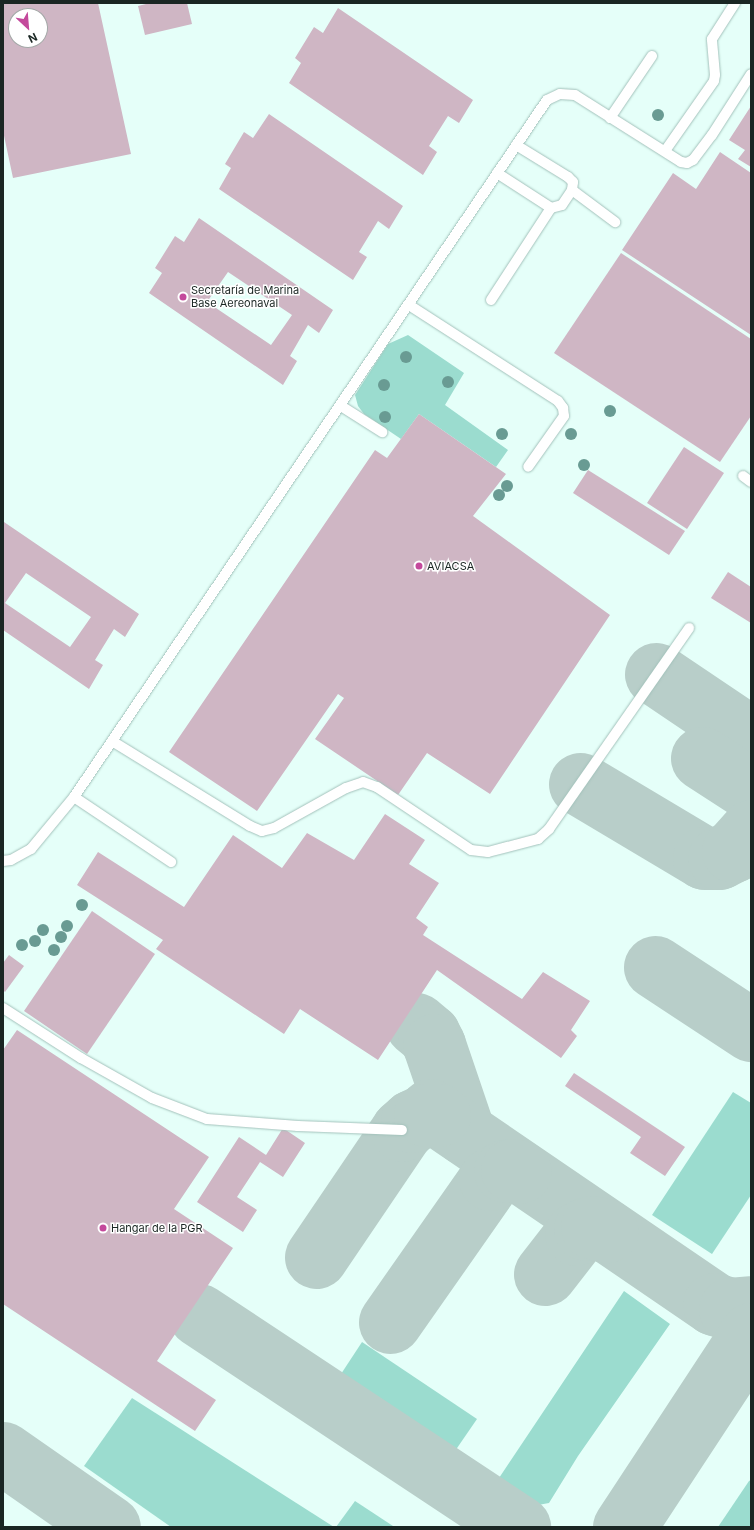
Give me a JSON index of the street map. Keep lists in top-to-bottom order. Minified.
{"places":["Secretaría de Marina Base Aereonaval","AVIACSA","Hangar de la PGR"],"north":"bottom right"}
